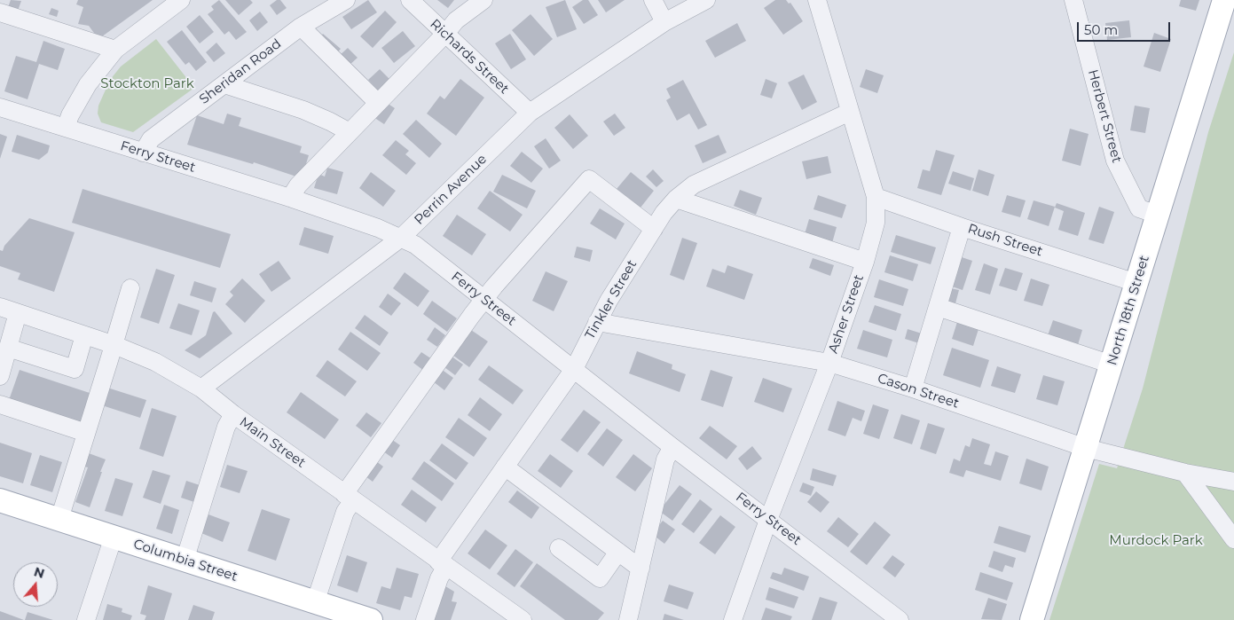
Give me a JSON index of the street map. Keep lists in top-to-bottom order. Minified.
{"streets":{"main road":["North 18th Street","Columbia Street"],"street":["Richards Street","Sheridan Road","Herbert Street","Ferry Street","Perrin Avenue","Rush Street","Tinkler Street","Asher Street","Cason Street","Main Street"]},"crossings":[["Richards Street","Perrin Avenue"],["Sheridan Road","Ferry Street"],["Herbert Street","North 18th Street"],["Ferry Street","Perrin Avenue"],["Ferry Street","Tinkler Street"],["Ferry Street","Asher Street"],["Perrin Avenue","Main Street"],["Rush Street","North 18th Street"],["Rush Street","Asher Street"],["Tinkler Street","Asher Street"],["Tinkler Street","Cason Street"],["Tinkler Street","Main Street"],["North 18th Street","Cason Street"],["Asher Street","Cason Street"]],"parks":["Stockton Park","Murdock Park"],"scale_bar":"50 m","north":"top"}
